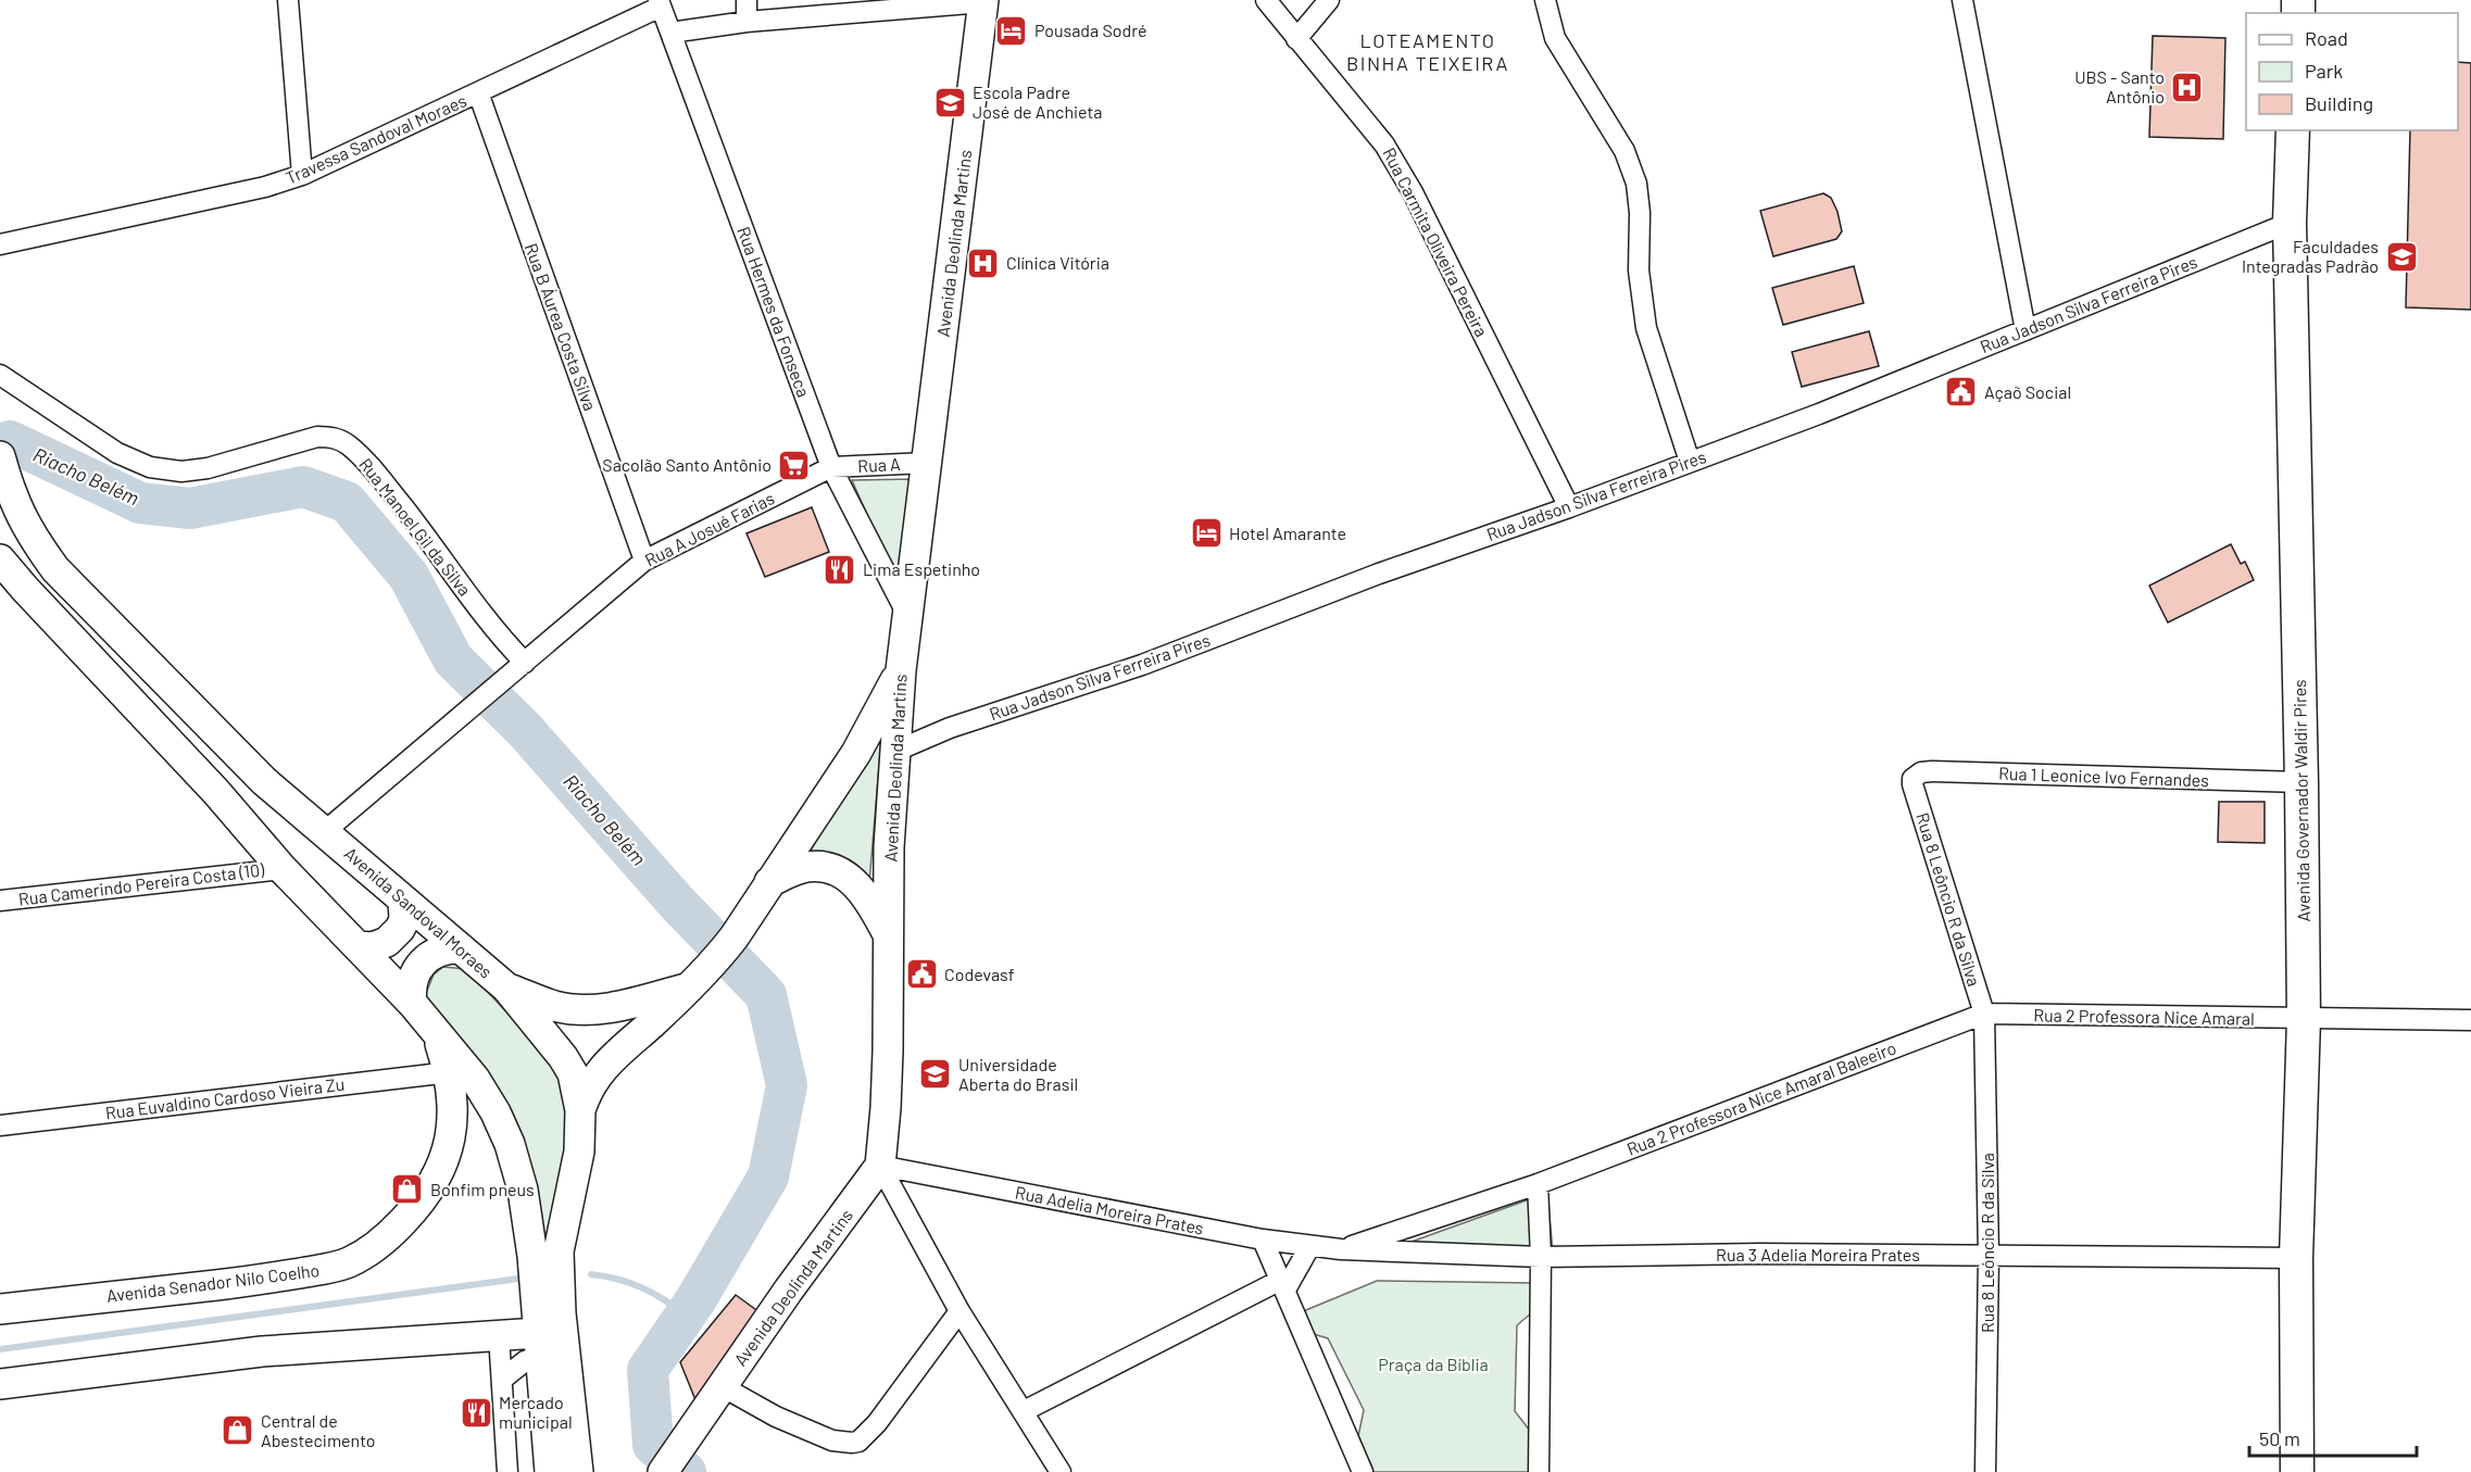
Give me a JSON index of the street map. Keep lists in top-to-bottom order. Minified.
{"streets":{"main road":["Avenida Deolinda Martins","Avenida Governador Waldir Pires","Avenida Sandoval Moraes","Avenida Senador Nilo Coelho"],"street":["Travessa Sandoval Moraes","Rua Carmita Oliveira Pereira","Rua Jadson Silva Ferreira Pires","Rua Hermes da Fonseca","Rua B Áurea Costa Silva","Rua A","Rua Manoel Gil da Silva","Rua A Josué Farias","Rua 1 Leonice Ivo Fernandes","Rua Camerindo Pereira Costa (10)","Rua 8 Leôncio R da Silva","Rua 2 Professora Nice Amaral","Rua Euvaldino Cardoso Vieira Zu","Rua 2 Professora Nice Amaral Baleeiro","Rua Adelia Moreira Prates","Rua 8 Leóncio R da Silva","Rua 3 Adelia Moreira Prates"]},"crossings":[["Travessa Sandoval Moraes","Rua Hermes da Fonseca"],["Travessa Sandoval Moraes","Rua B Áurea Costa Silva"],["Rua Carmita Oliveira Pereira","Rua Jadson Silva Ferreira Pires"],["Avenida Deolinda Martins","Rua Jadson Silva Ferreira Pires"],["Avenida Deolinda Martins","Rua Hermes da Fonseca"],["Avenida Deolinda Martins","Rua A"],["Avenida Deolinda Martins","Rua Adelia Moreira Prates"],["Rua Jadson Silva Ferreira Pires","Avenida Governador Waldir Pires"],["Rua Hermes da Fonseca","Rua A"],["Rua Hermes da Fonseca","Rua A Josué Farias"],["Rua B Áurea Costa Silva","Rua A Josué Farias"],["Rua A","Rua A Josué Farias"],["Rua Manoel Gil da Silva","Rua A Josué Farias"],["Rua A Josué Farias","Avenida Sandoval Moraes"],["Rua 1 Leonice Ivo Fernandes","Avenida Governador Waldir Pires"],["Rua 1 Leonice Ivo Fernandes","Rua 8 Leôncio R da Silva"],["Avenida Governador Waldir Pires","Rua 2 Professora Nice Amaral"],["Avenida Governador Waldir Pires","Rua 3 Adelia Moreira Prates"],["Rua Camerindo Pereira Costa (10)","Avenida Sandoval Moraes"],["Rua 8 Leôncio R da Silva","Rua 2 Professora Nice Amaral"],["Rua 8 Leôncio R da Silva","Rua 2 Professora Nice Amaral Baleeiro"],["Rua 8 Leôncio R da Silva","Rua 8 Leóncio R da Silva"],["Avenida Sandoval Moraes","Avenida Senador Nilo Coelho"],["Rua 2 Professora Nice Amaral","Rua 2 Professora Nice Amaral Baleeiro"],["Rua 2 Professora Nice Amaral","Rua 8 Leóncio R da Silva"],["Rua Euvaldino Cardoso Vieira Zu","Avenida Senador Nilo Coelho"],["Rua 2 Professora Nice Amaral Baleeiro","Rua Adelia Moreira Prates"],["Rua 2 Professora Nice Amaral Baleeiro","Rua 8 Leóncio R da Silva"],["Rua 2 Professora Nice Amaral Baleeiro","Rua 3 Adelia Moreira Prates"],["Rua Adelia Moreira Prates","Rua 3 Adelia Moreira Prates"],["Rua 8 Leóncio R da Silva","Rua 3 Adelia Moreira Prates"]],"districts":["LOTEAMENTO BINHA TEIXEIRA"],"water":["Riacho Belém"],"parks":["Praça da Bíblia"],"places":{"hotel":["Pousada Sodré","Hotel Amarante"],"hospital":["UBS - Santo Antônio","Clínica Vitória"],"school or university":["Escola Padre José de Anchieta","Faculdades Integradas Padrão","Universidade Aberta do Brasil"],"public building":["Açaõ Social","Codevasf"],"supermarket":["Sacolão Santo Antônio"],"restaurant":["Lima Espetinho","Mercado municipal"],"shop":["Bonfim pneus","Central de Abestecimento"]},"legend":["Road","Park","Building"],"scale_bar":"50 m"}
